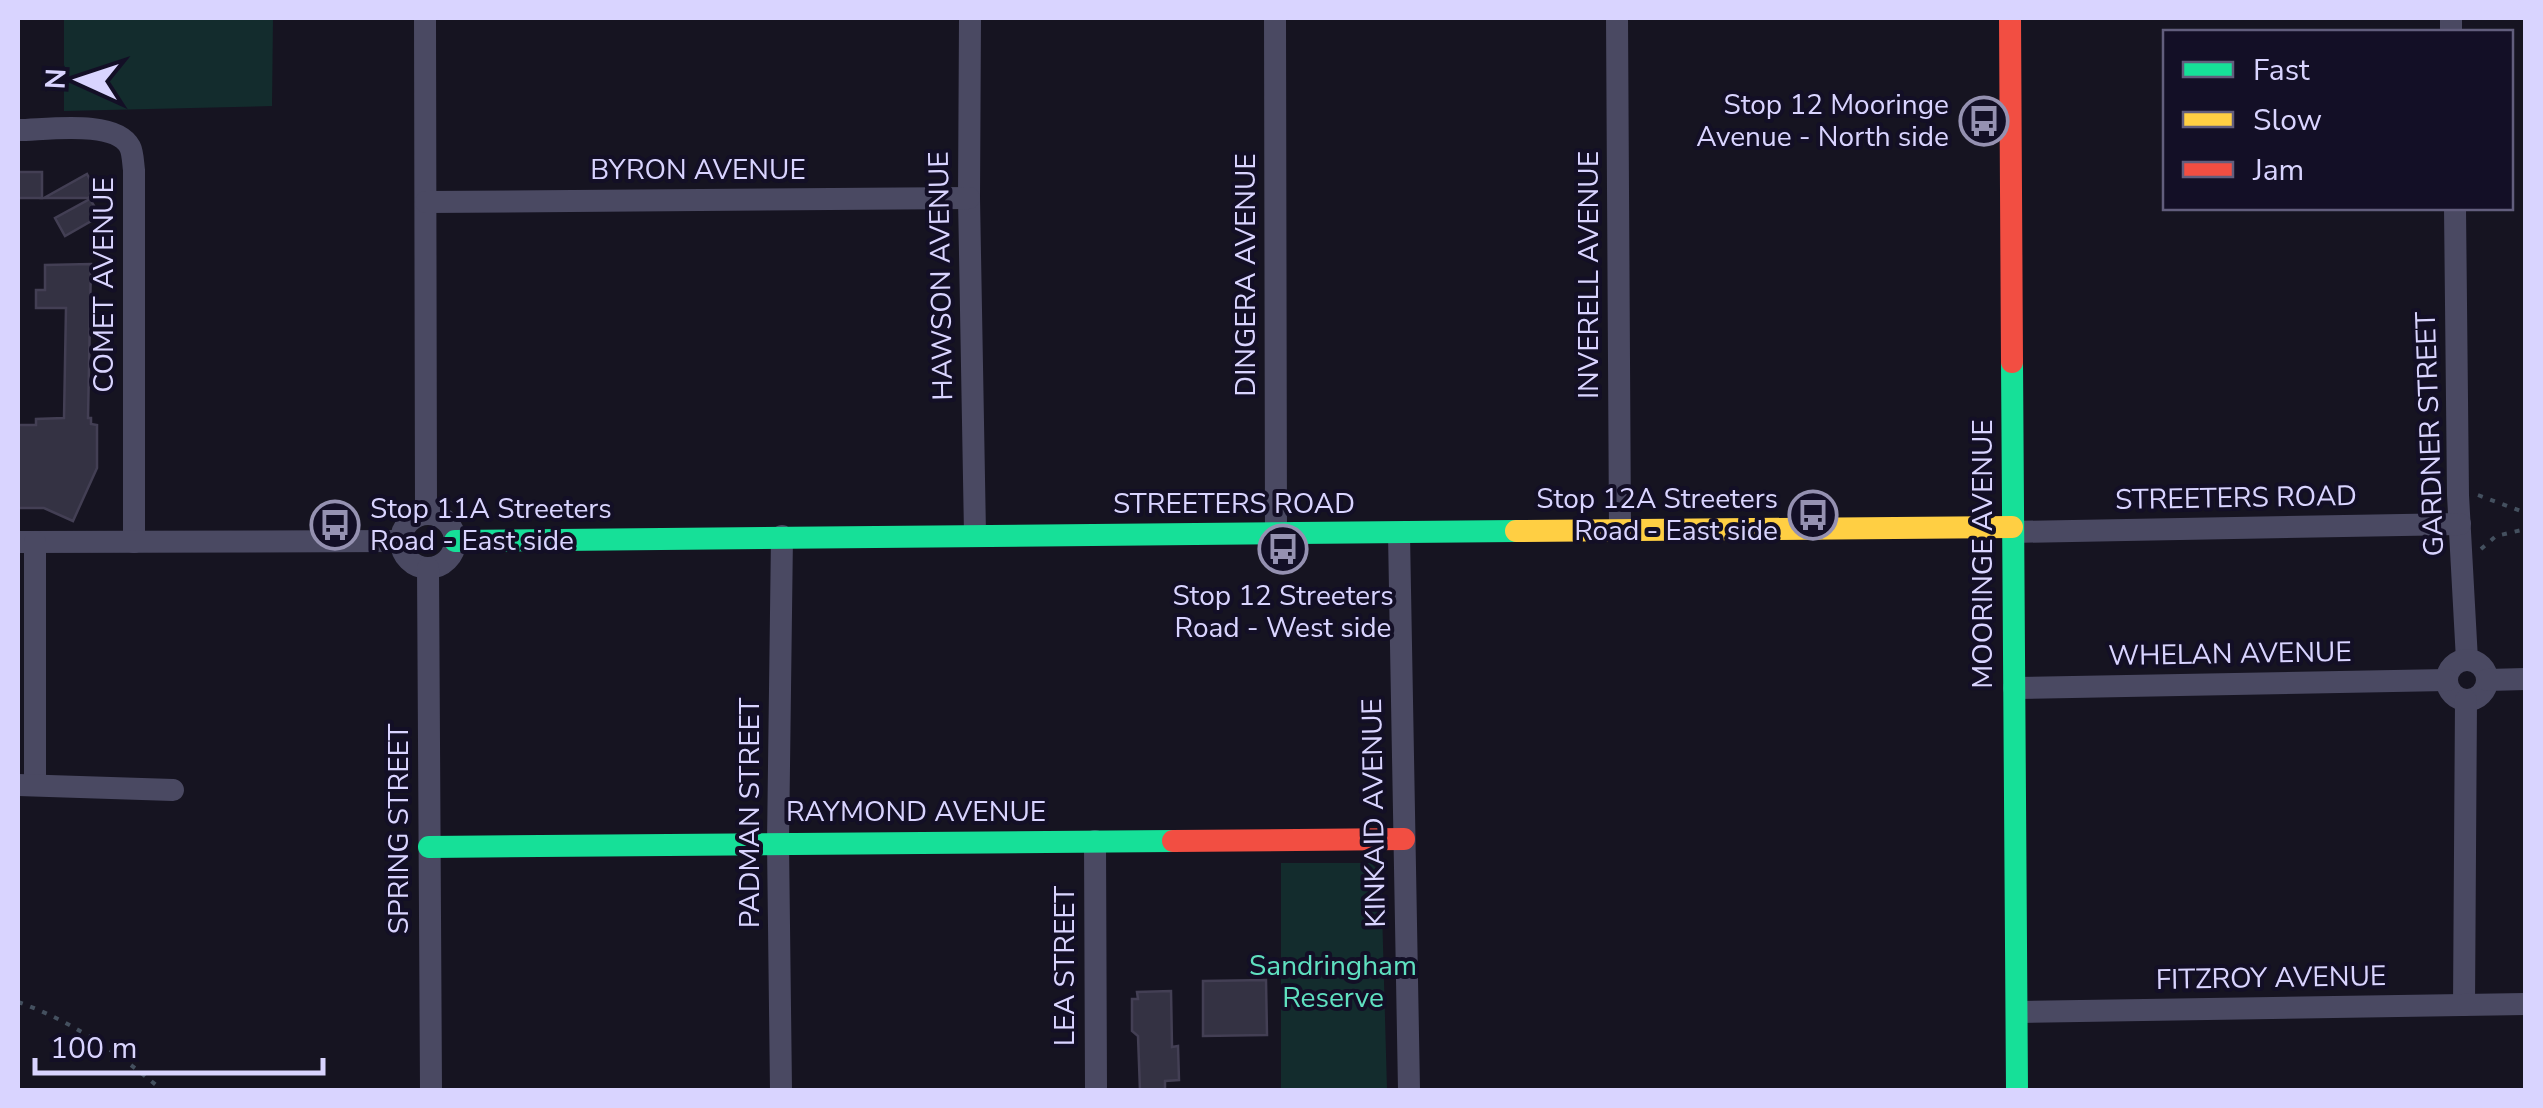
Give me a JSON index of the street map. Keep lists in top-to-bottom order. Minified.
{"streets":{"street":["BYRON AVENUE","DINGERA AVENUE","INVERELL AVENUE","HAWSON AVENUE","COMET AVENUE","GARDNER STREET","STREETERS ROAD","MOORINGE AVENUE","WHELAN AVENUE","RAYMOND AVENUE","PADMAN STREET","KINKAID AVENUE","SPRING STREET","LEA STREET","FITZROY AVENUE"]},"crossings":[["BYRON AVENUE","HAWSON AVENUE"],["DINGERA AVENUE","STREETERS ROAD"],["INVERELL AVENUE","STREETERS ROAD"],["HAWSON AVENUE","STREETERS ROAD"],["GARDNER STREET","STREETERS ROAD"],["GARDNER STREET","WHELAN AVENUE"],["STREETERS ROAD","MOORINGE AVENUE"],["STREETERS ROAD","PADMAN STREET"],["STREETERS ROAD","KINKAID AVENUE"],["STREETERS ROAD","SPRING STREET"],["MOORINGE AVENUE","WHELAN AVENUE"],["MOORINGE AVENUE","FITZROY AVENUE"],["RAYMOND AVENUE","PADMAN STREET"],["RAYMOND AVENUE","KINKAID AVENUE"],["RAYMOND AVENUE","SPRING STREET"],["RAYMOND AVENUE","LEA STREET"]],"parks":["Sandringham Reserve"],"places":{"bus stop":["Stop 12 Mooringe Avenue - North side","Stop 12A Streeters Road - East side","Stop 11A Streeters Road - East side","Stop 12 Streeters Road - West side"]},"legend":["Fast","Slow","Jam"],"scale_bar":"100 m","north":"left"}
